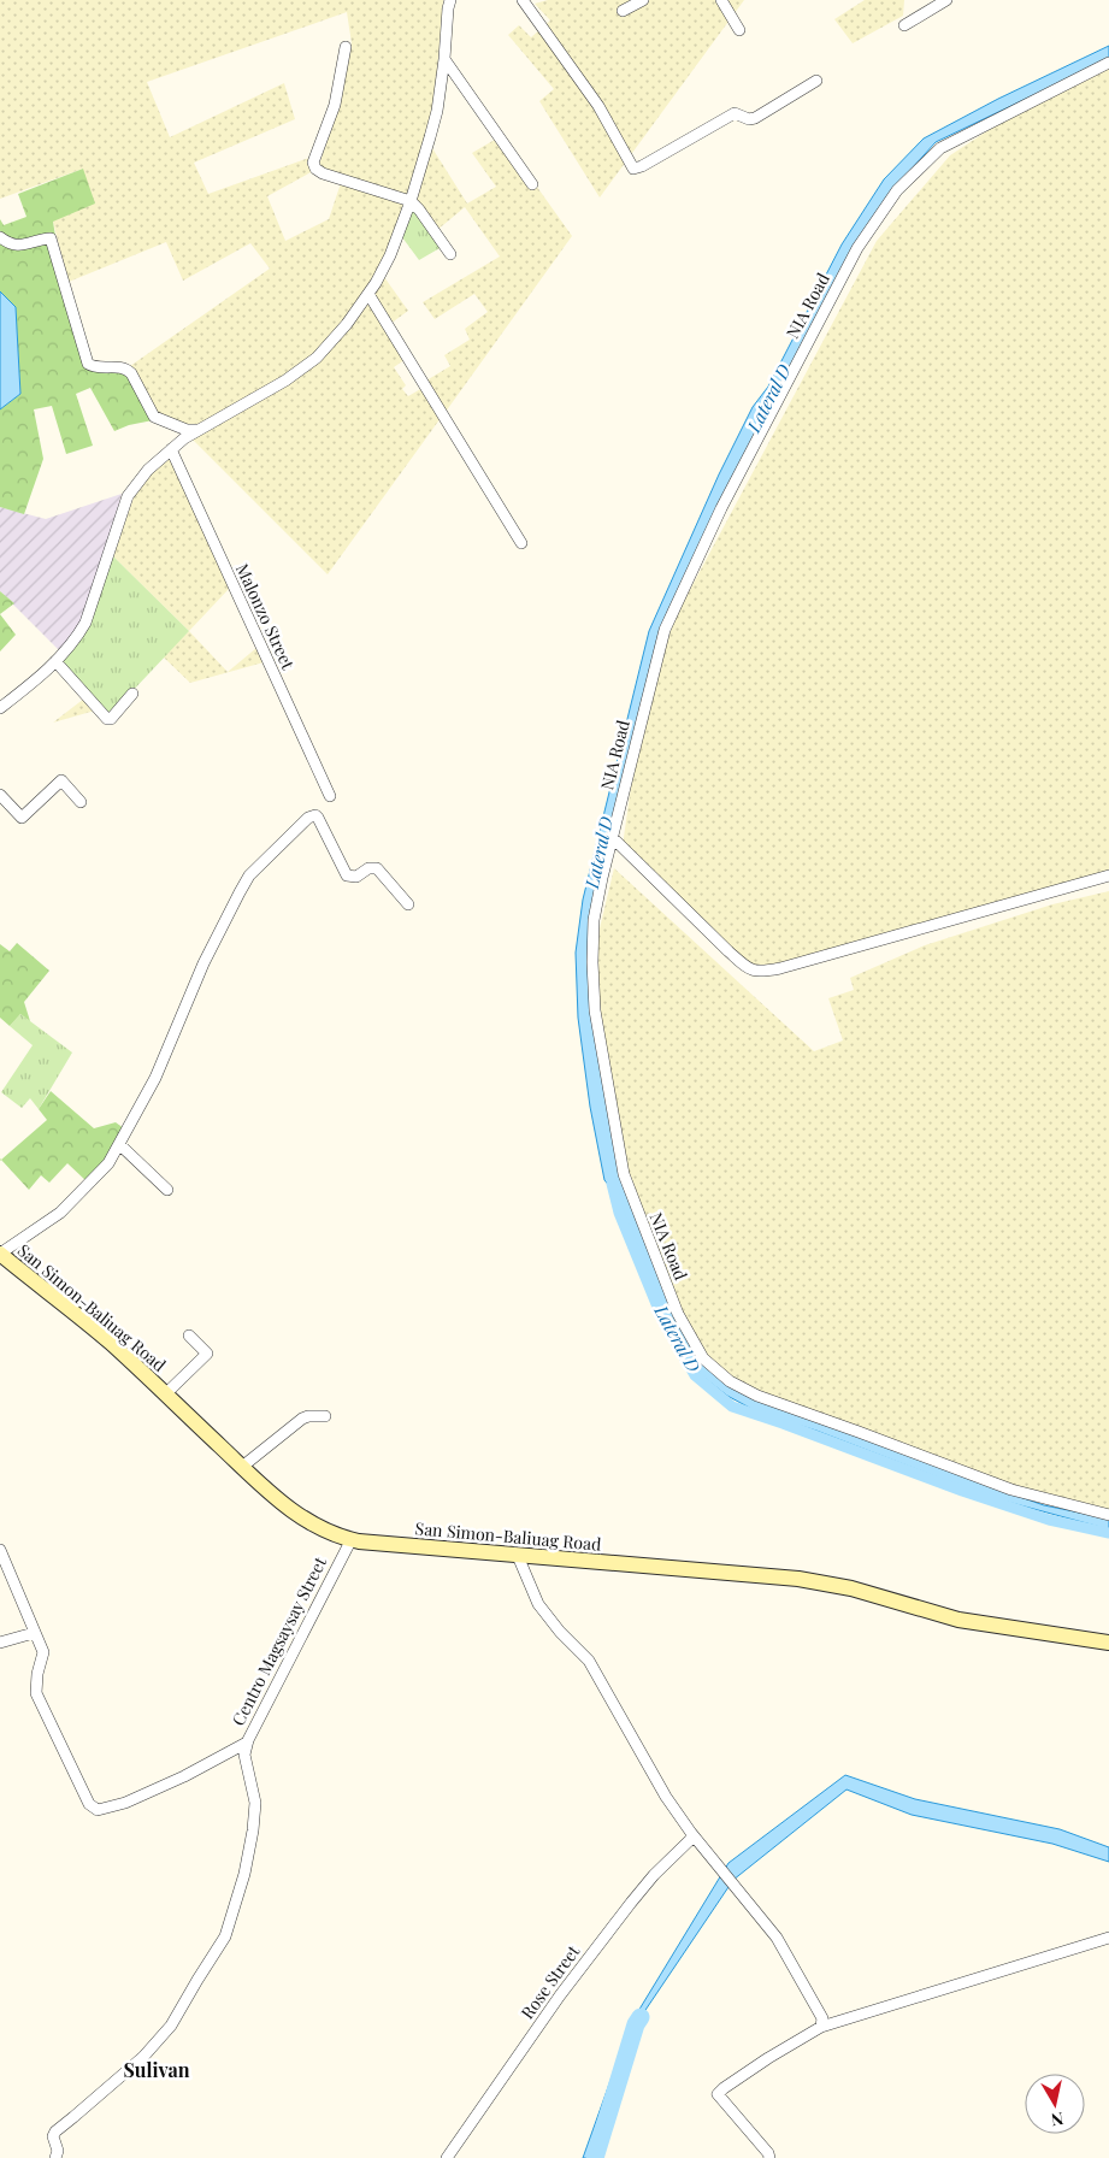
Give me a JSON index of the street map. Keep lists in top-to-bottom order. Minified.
{"streets":{"main road":["San Simon-Baliuag Road"],"street":["NIA Road","Malonzo Street","Centro Magsaysay Street","Rose Street"]},"crossings":[["San Simon-Baliuag Road","Centro Magsaysay Street"]],"districts":["Sulivan"],"water":["Lateral D"],"north":"bottom"}
